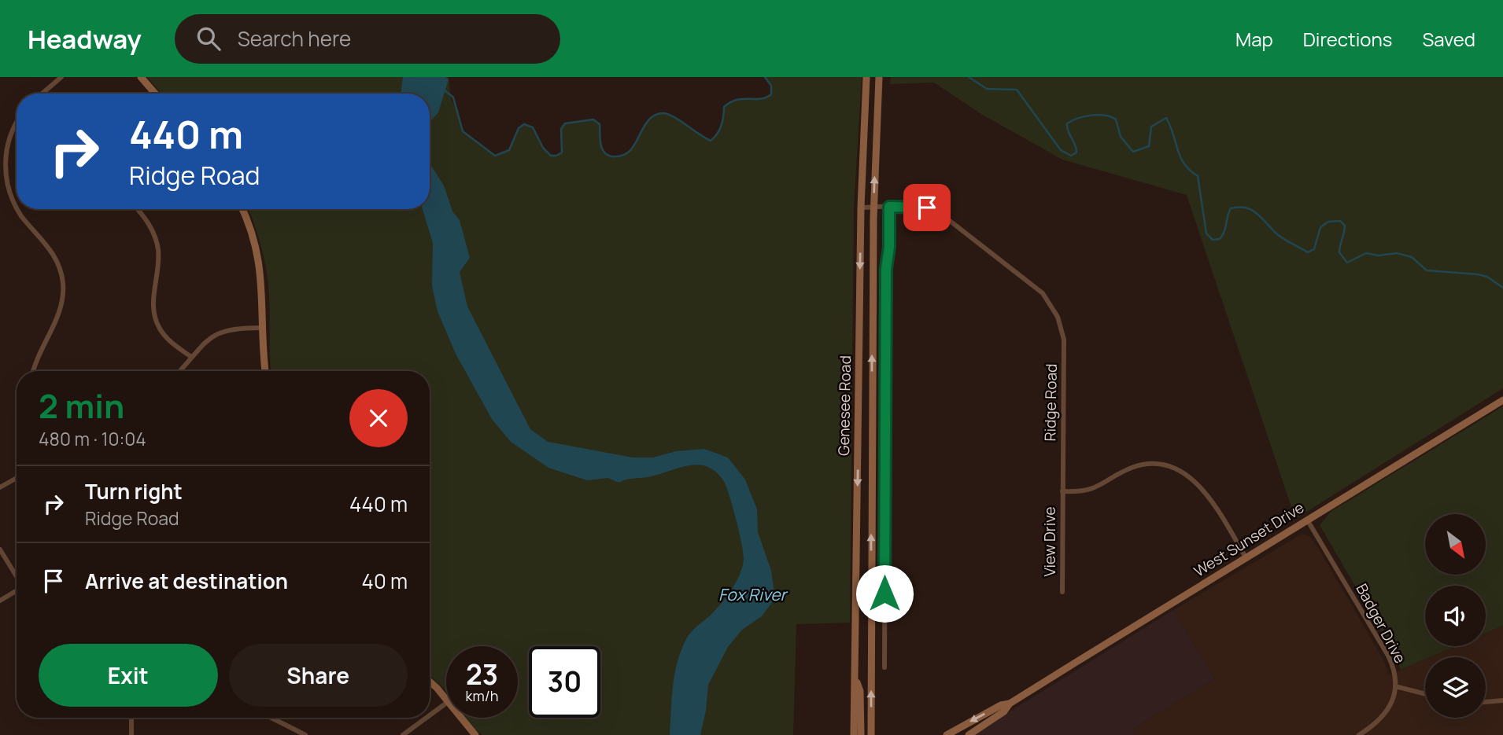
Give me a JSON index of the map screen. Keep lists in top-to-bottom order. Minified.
{"streets":{"main road":["Genesee Road","West Sunset Drive"],"street":["Ridge Road","View Drive","Badger Drive"]},"crossings":[["Ridge Road","Genesee Road"],["Ridge Road","View Drive"],["West Sunset Drive","Badger Drive"]],"water":["Fox River"],"north":"bottom right","page":{"header":"Headway","search":"Search here","nav":["Map","Directions","Saved"],"turn":["440 m","Ridge Road"],"heading":["2 min","480 m · 10:04"],"list":[{"name":"Turn right","note":"Ridge Road","value":"440 m"},{"name":"Arrive at destination","value":"40 m"}],"buttons":["Exit","Share"],"speed":"23 km/h","limit":"30"}}
